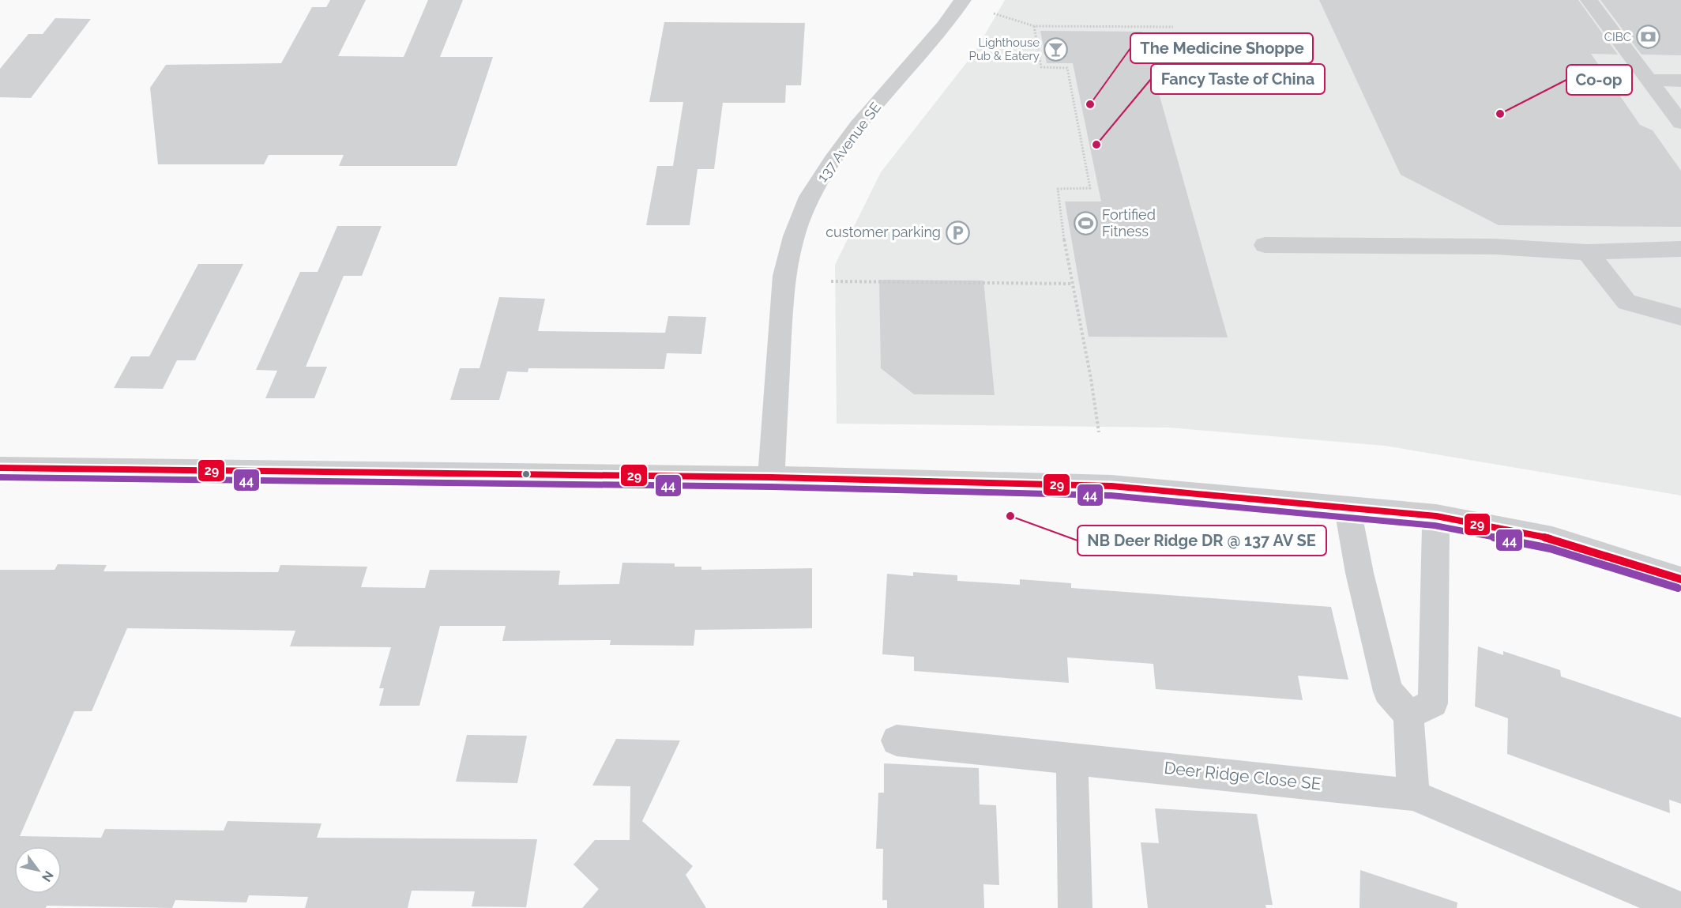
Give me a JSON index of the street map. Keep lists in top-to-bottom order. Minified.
{"streets":{"street":["137 Avenue SE","Deer Ridge Close SE"]},"places":{"bank":["CIBC"],"bar":["Lighthouse Pub & Eatery"],"other":["The Medicine Shoppe","Co-op","Fancy Taste of China","NB Deer Ridge DR @ 137 AV SE"],"sports":["Fortified Fitness"],"parking":["customer parking"]},"lines":["transit line 29","transit line 44"],"north":"bottom right"}
